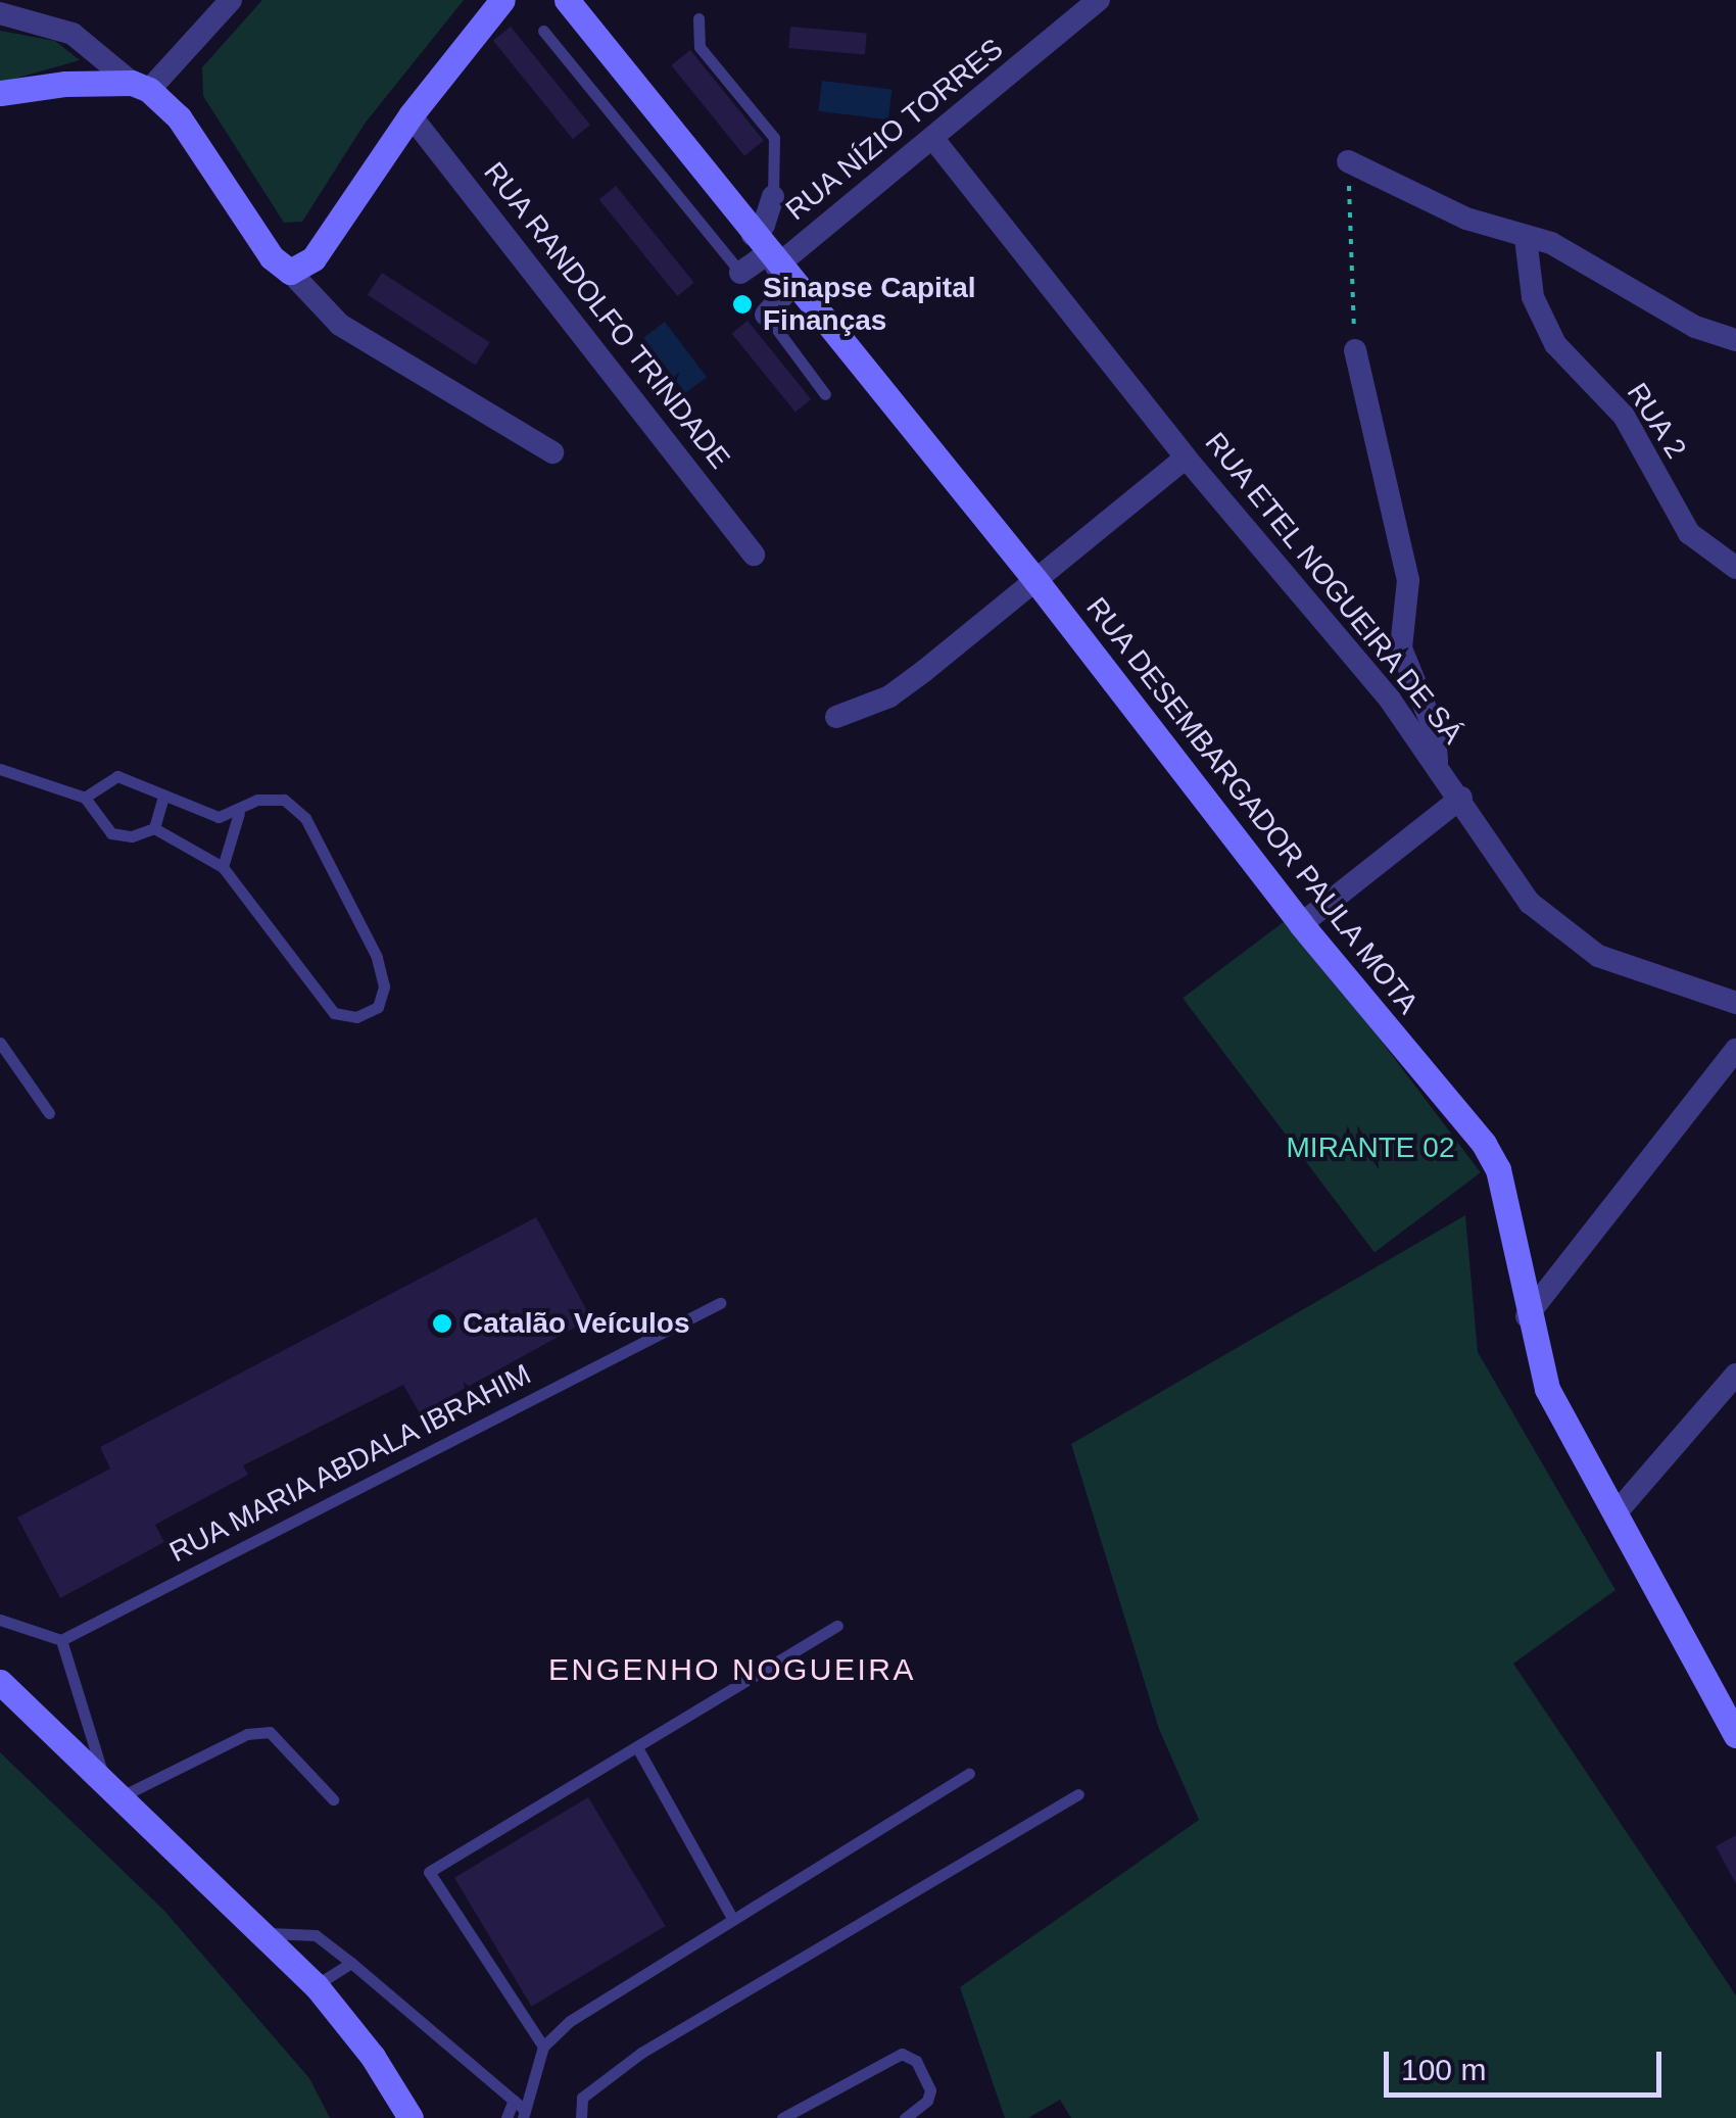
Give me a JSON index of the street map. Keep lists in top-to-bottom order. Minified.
{"streets":{"street":["RUA NÍZIO TORRES","RUA RANDOLFO TRINDADE","RUA 2","RUA ETEL NOGUEIRA DE SÁ","RUA DESEMBARGADOR PAULA MOTA"],"lane":["RUA MARIA ABDALA IBRAHIM"]},"crossings":[["RUA NÍZIO TORRES","RUA ETEL NOGUEIRA DE SÁ"],["RUA NÍZIO TORRES","RUA DESEMBARGADOR PAULA MOTA"]],"districts":["ENGENHO NOGUEIRA"],"parks":["MIRANTE 02"],"places":["Sinapse Capital Finanças","Catalão Veículos"],"scale_bar":"100 m"}
